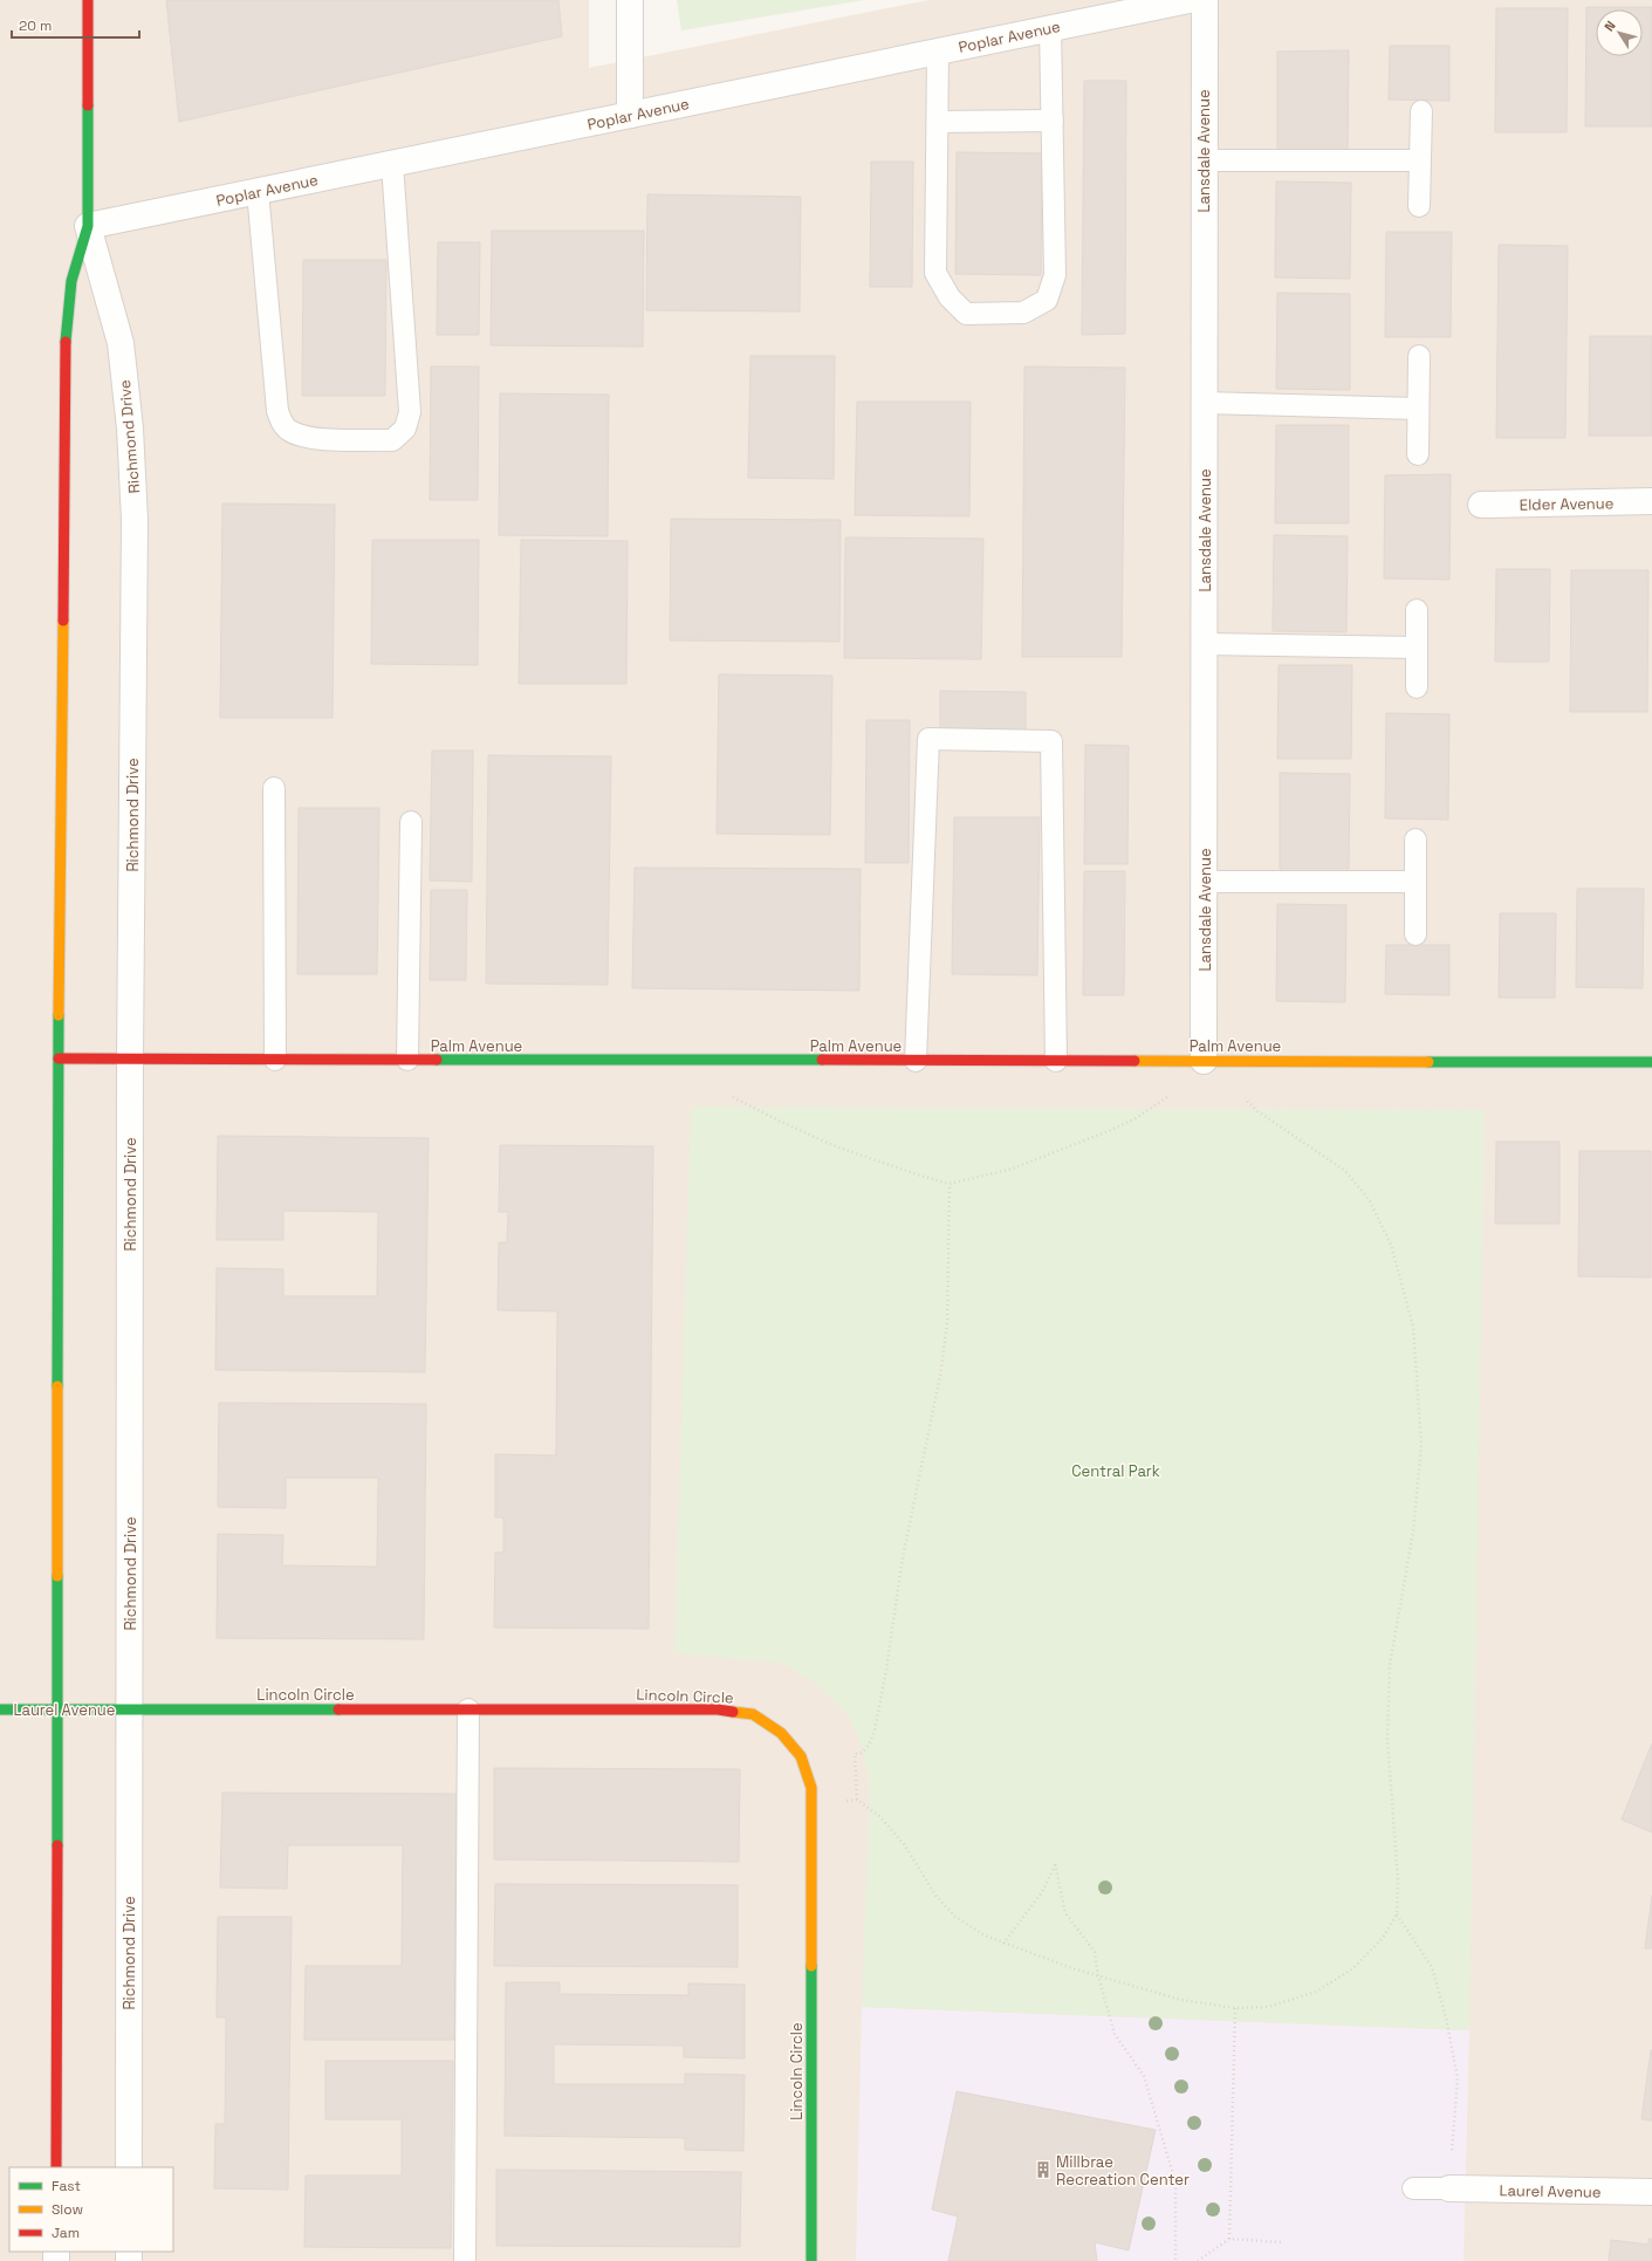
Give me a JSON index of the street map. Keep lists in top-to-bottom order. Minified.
{"streets":{"street":["Poplar Avenue","Lansdale Avenue","Richmond Drive","Elder Avenue","Palm Avenue","Lincoln Circle","Laurel Avenue"]},"crossings":[["Poplar Avenue","Richmond Drive"],["Lansdale Avenue","Palm Avenue"],["Richmond Drive","Palm Avenue"],["Richmond Drive","Lincoln Circle"],["Richmond Drive","Laurel Avenue"],["Lincoln Circle","Laurel Avenue"]],"parks":["Central Park"],"places":{"building":["Millbrae Recreation Center"]},"legend":["Fast","Slow","Jam"],"scale_bar":"20 m","north":"top left"}
